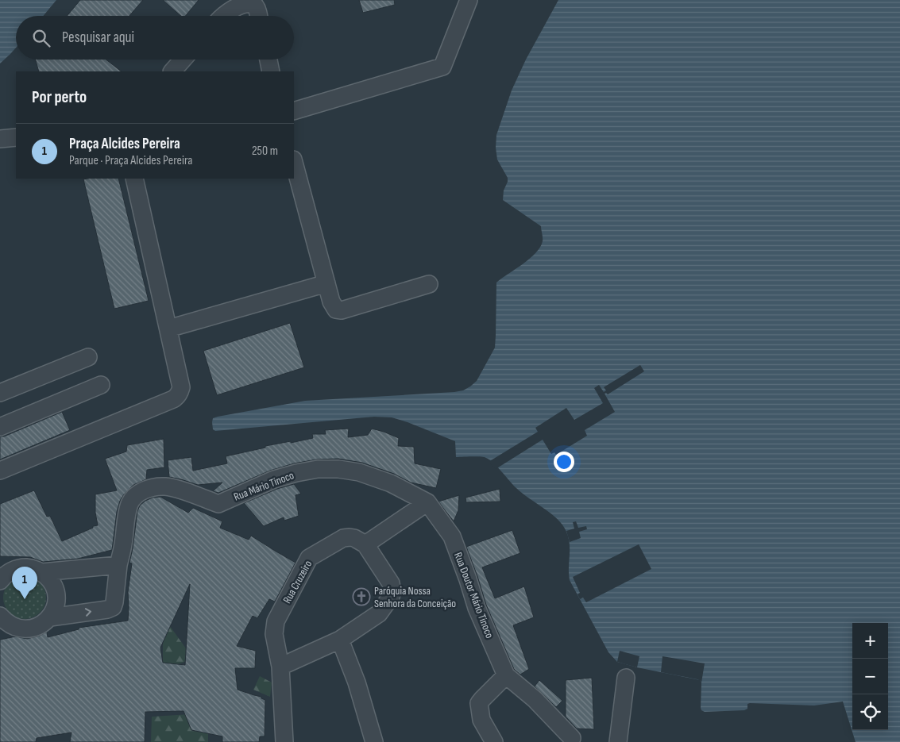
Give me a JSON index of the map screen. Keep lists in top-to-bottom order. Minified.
{"streets":{"street":["Rua Mário Tinoco","Rua Cruzeiro","Rua Doutor Mário Tinoco"]},"crossings":[["Rua Mário Tinoco","Rua Doutor Mário Tinoco"]],"places":{"church":["Paróquia Nossa Senhora da Conceição"]},"page":{"search":"Pesquisar aqui","heading":"Por perto","list":[{"mark":"1","name":"Praça Alcides Pereira","note":"Parque · Praça Alcides Pereira","value":"250 m"}],"pins":"1","map_buttons":["+","−"]}}
